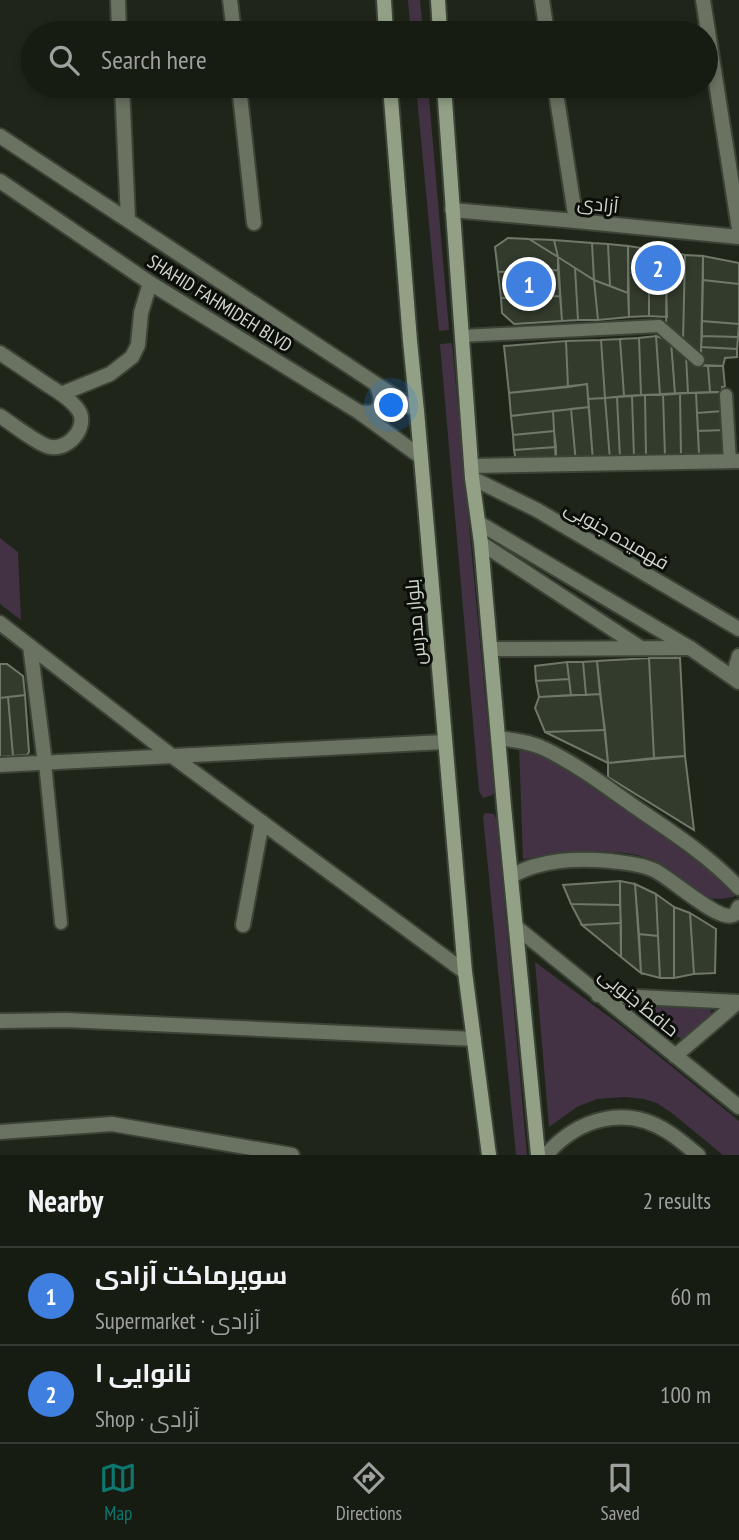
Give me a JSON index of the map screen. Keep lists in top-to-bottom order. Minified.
{"streets":{"main road":["بلوار مدرس"],"street":["آزادی","SHAHID FAHMIDEH BLVD","فهمیده جنوبی","حافظ جنوبی"]},"crossings":[["SHAHID FAHMIDEH BLVD","بلوار مدرس"]],"page":{"search":"Search here","pins":["2","1"],"heading":["Nearby","2 results"],"list":[{"mark":"1","name":"سوپرماکت آزادی","note":"Supermarket · آزادی","value":"60 m"},{"mark":"2","name":"نانوایی ا","note":"Shop · آزادی","value":"100 m"}],"nav":["Map","Directions","Saved"]}}
